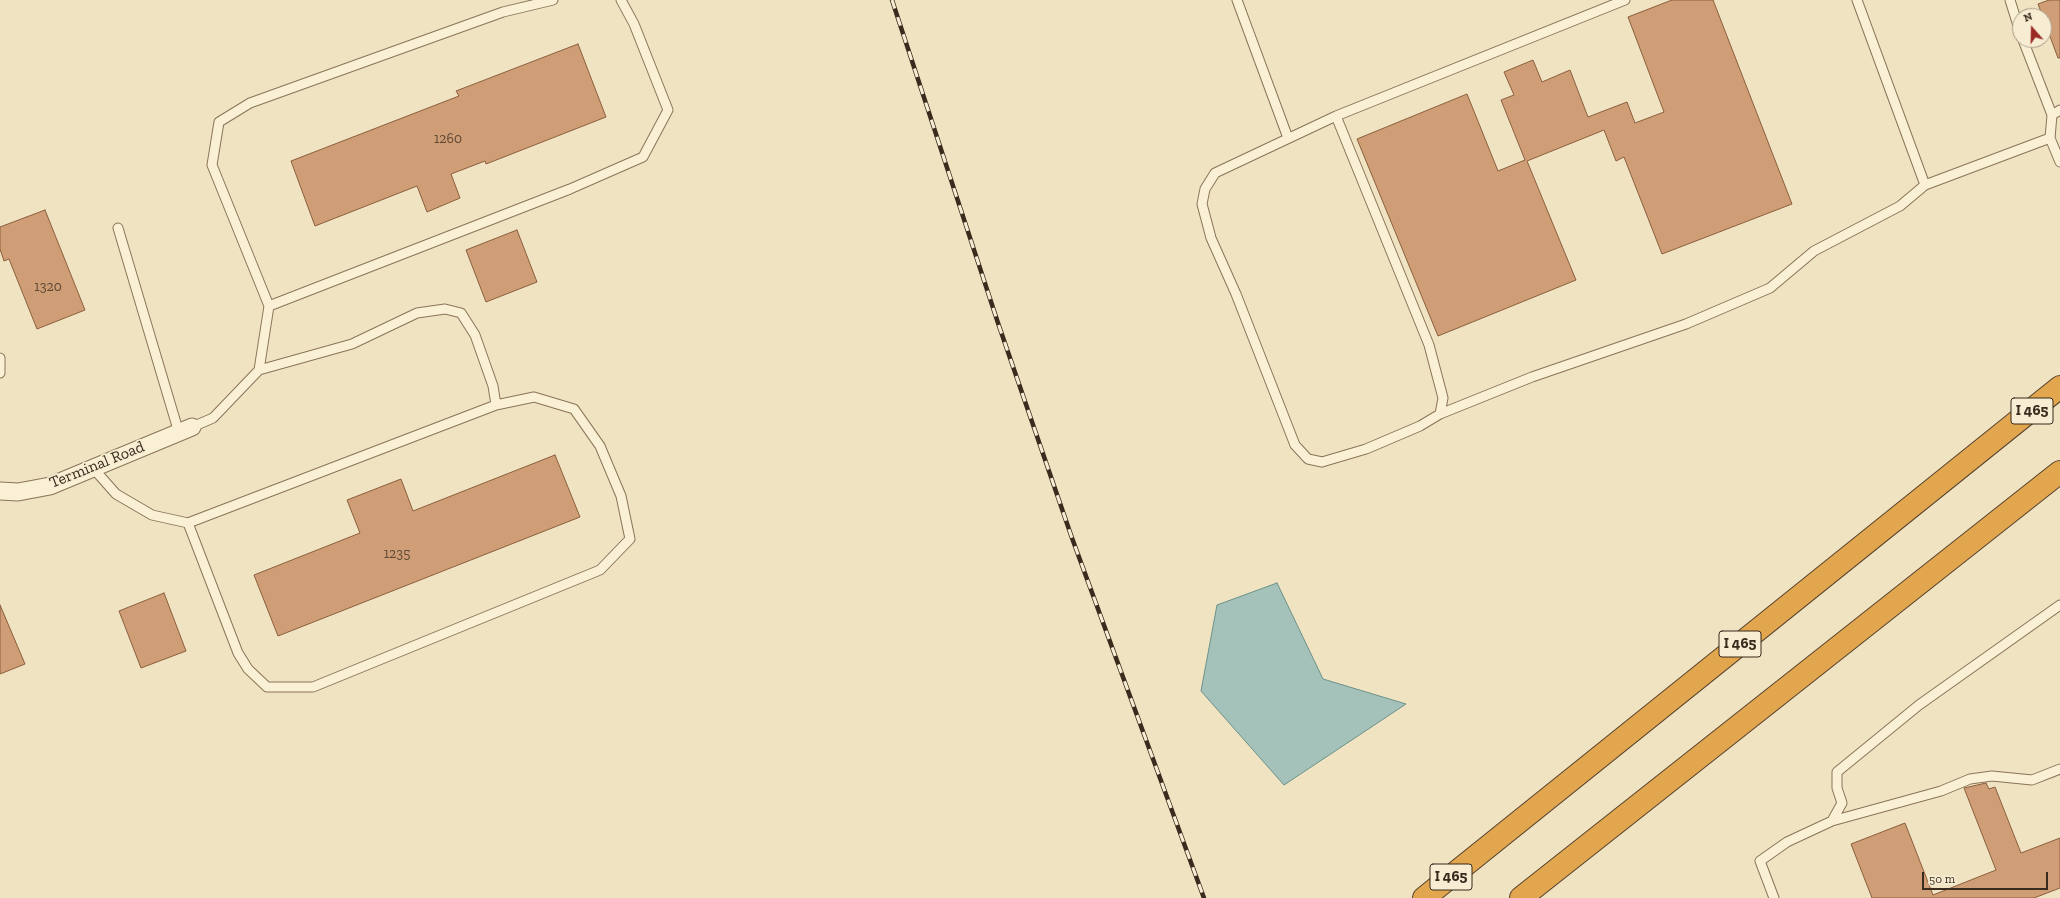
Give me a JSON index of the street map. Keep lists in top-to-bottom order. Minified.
{"streets":{"highway":["I 465"],"street":["Terminal Road"]},"house_numbers":["1260","1320","1235"],"scale_bar":"50 m","north":"top"}
